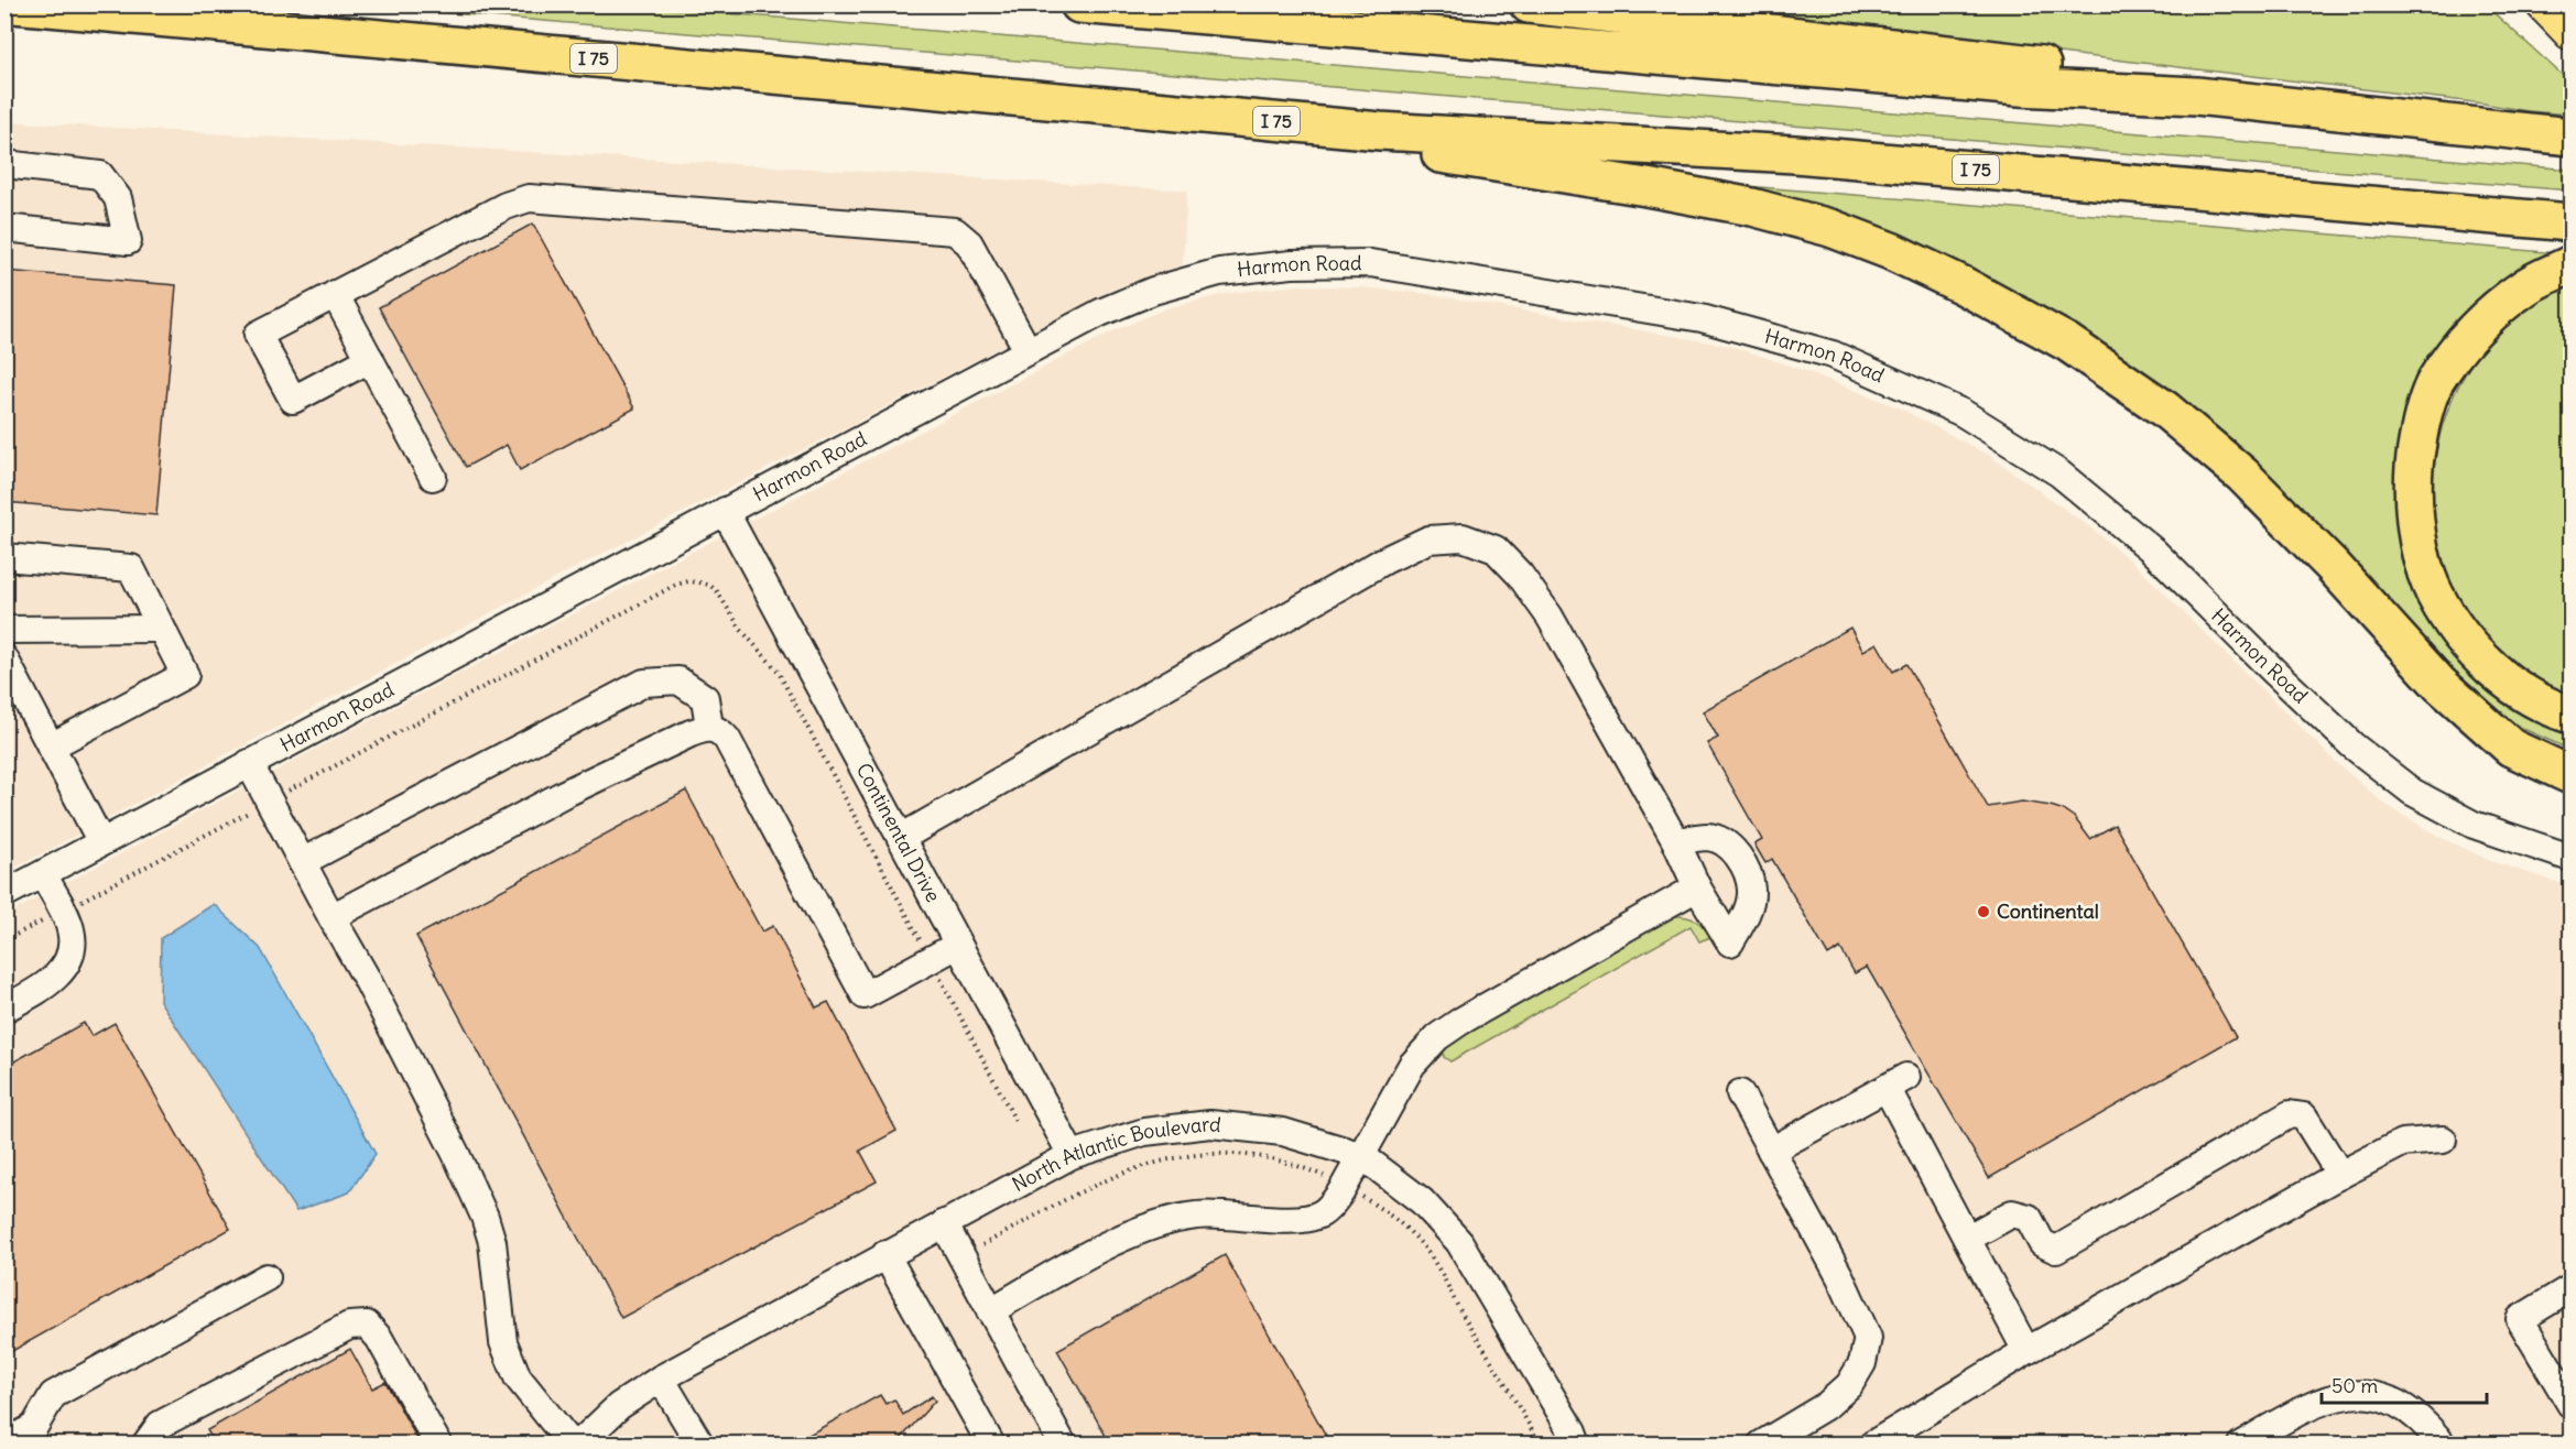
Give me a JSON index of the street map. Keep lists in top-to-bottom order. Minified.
{"streets":{"highway":["I 75"],"street":["Harmon Road","Continental Drive","North Atlantic Boulevard"]},"crossings":[["Harmon Road","Continental Drive"],["Continental Drive","North Atlantic Boulevard"]],"places":["Continental"],"scale_bar":"50 m"}
